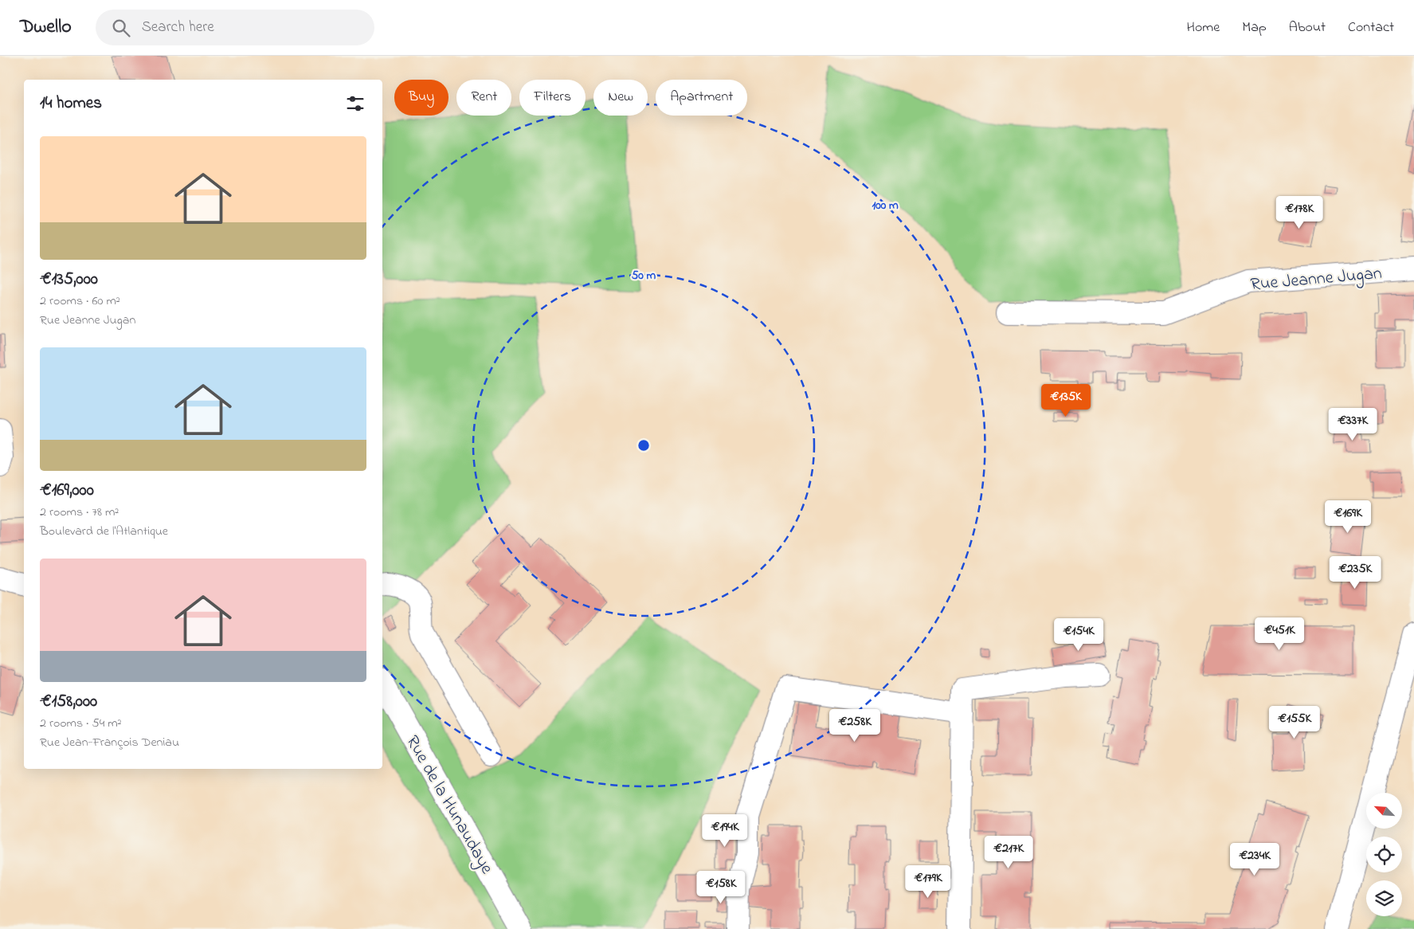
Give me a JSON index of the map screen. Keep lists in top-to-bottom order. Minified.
{"streets":{"street":["Rue Jeanne Jugan","Rue de la Hunaudaye"]},"north":"top left","page":{"header":"Dwello","search":"Search here","nav":["Home","Map","About","Contact"],"chip":["Buy","Rent","Filters","New","Apartment"],"heading":"14 homes","list":[{"name":"€135,000","note":"2 rooms · 60 m² · Rue Jeanne Jugan"},{"name":"€169,000","note":"2 rooms · 78 m² · Boulevard de l'Atlantique"},{"name":"€158,000","note":"2 rooms · 54 m² · Rue Jean-François Deniau"}],"price":["€178K","€135K","€337K","€169K","€235K","€451K","€154K","€155K","€258K","€194K","€217K","€234K","€179K","€158K"]},"rings":["100 m","50 m"]}
